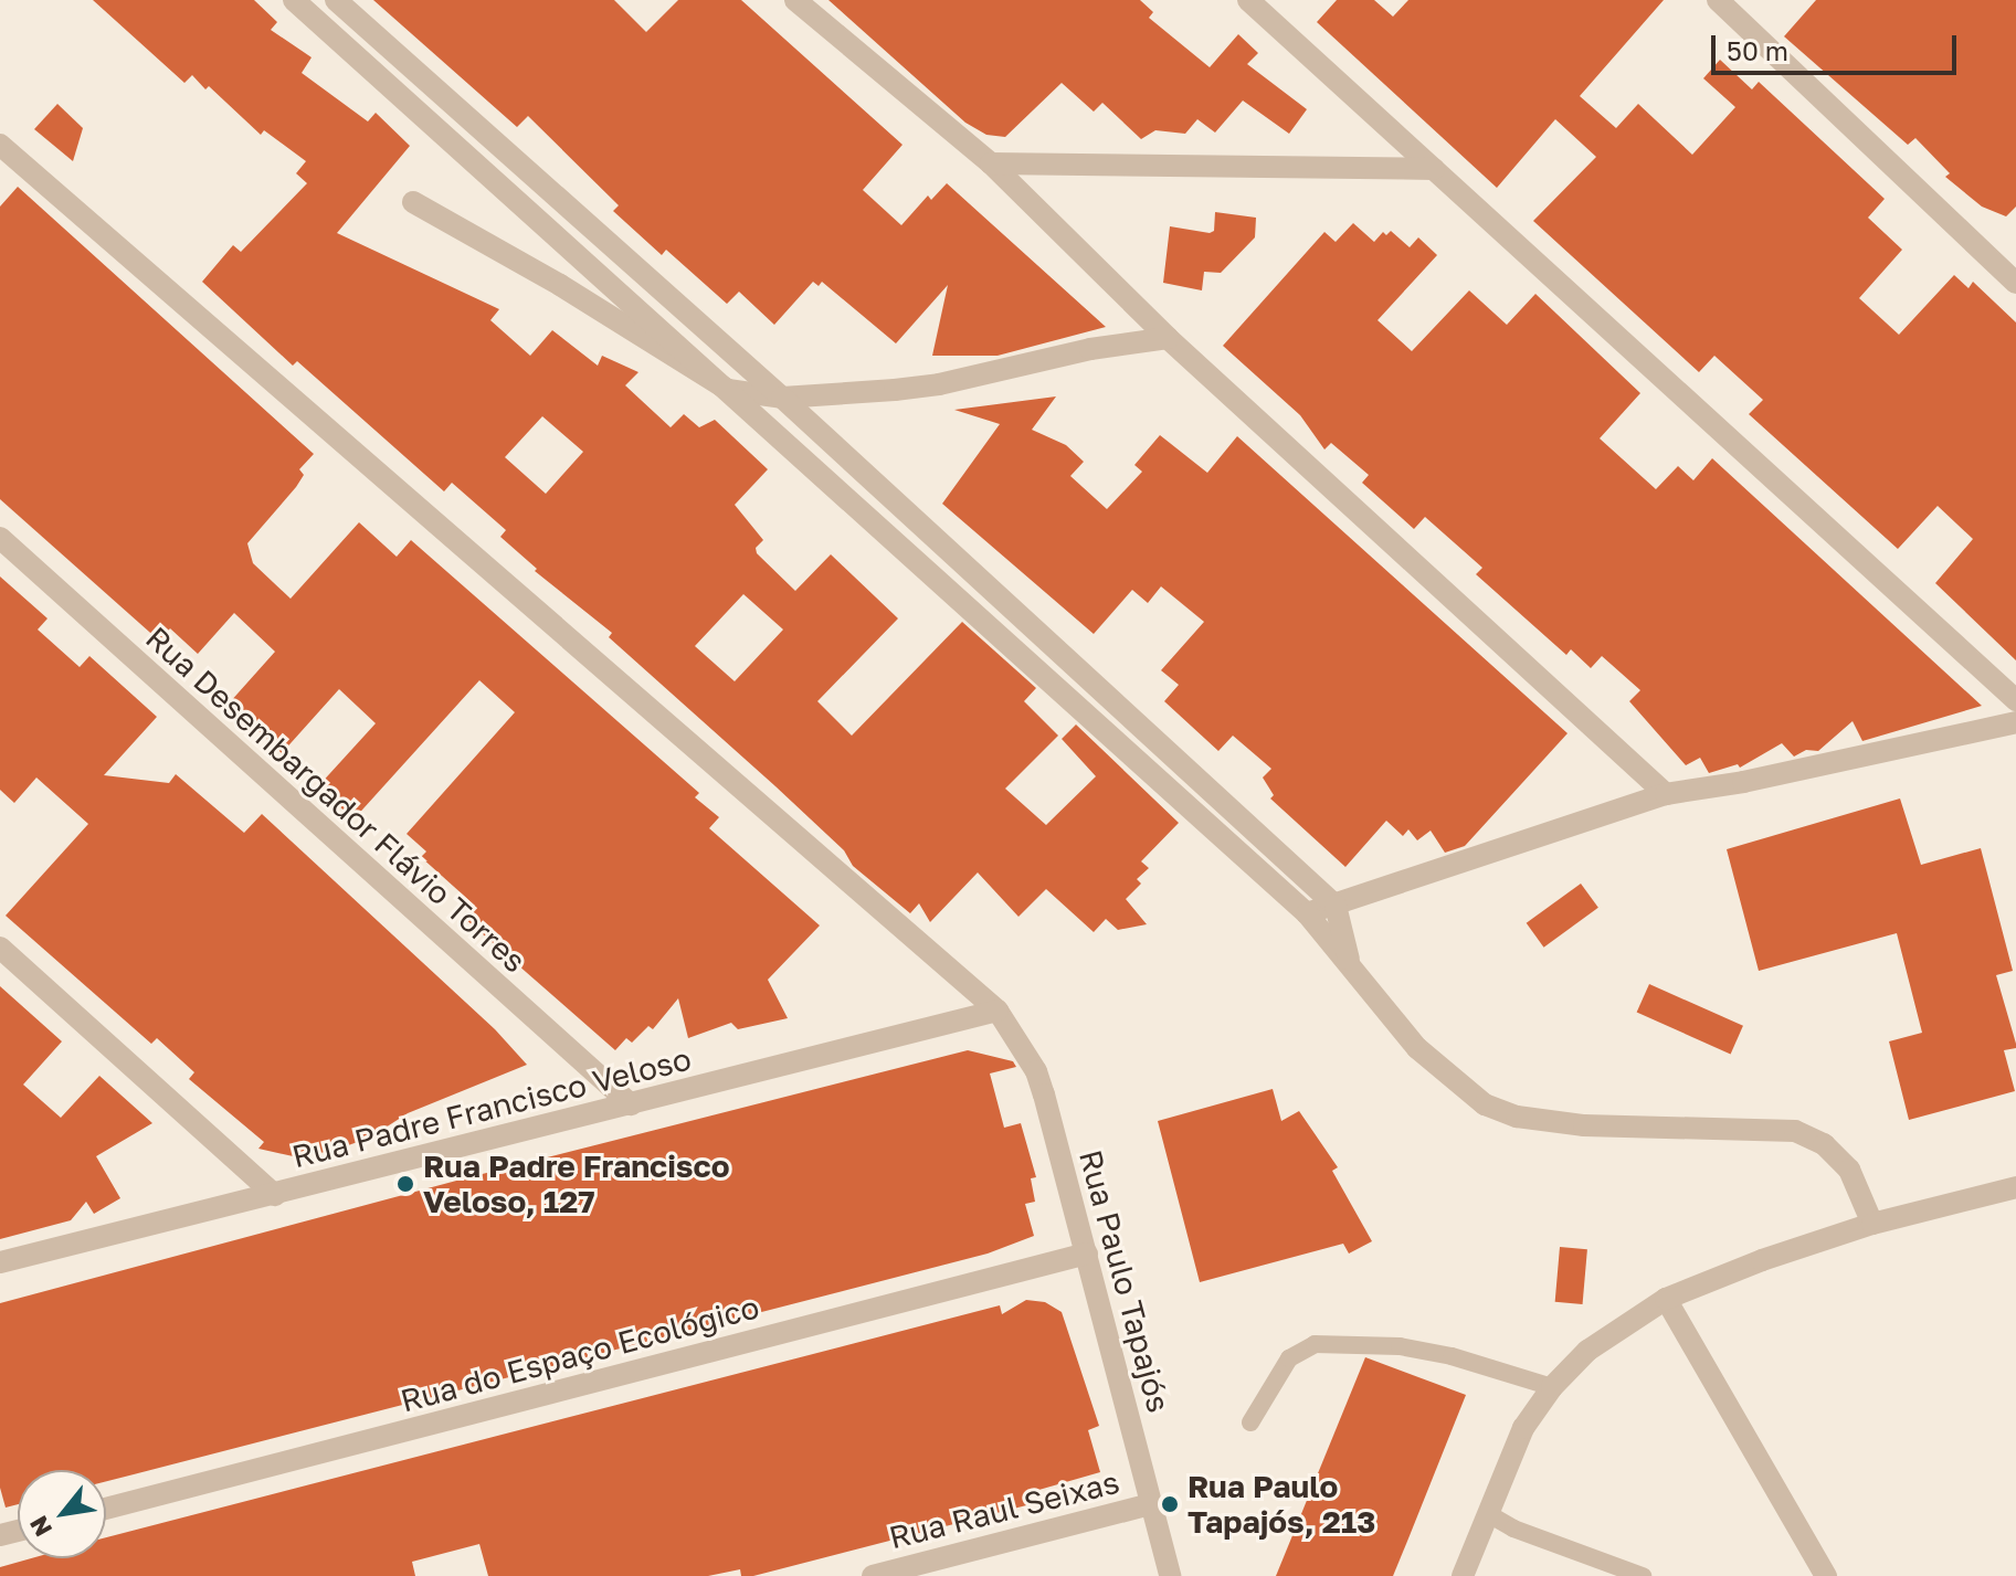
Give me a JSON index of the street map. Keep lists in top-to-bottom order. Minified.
{"streets":{"street":["Rua Desembargador Flávio Torres","Rua Padre Francisco Veloso","Rua Paulo Tapajós","Rua do Espaço Ecológico","Rua Raul Seixas"]},"crossings":[["Rua Desembargador Flávio Torres","Rua Padre Francisco Veloso"],["Rua Padre Francisco Veloso","Rua Paulo Tapajós"],["Rua Paulo Tapajós","Rua do Espaço Ecológico"],["Rua Paulo Tapajós","Rua Raul Seixas"]],"places":["Rua Padre Francisco Veloso, 127","Rua Paulo Tapajós, 213"],"scale_bar":"50 m","north":"bottom left"}
